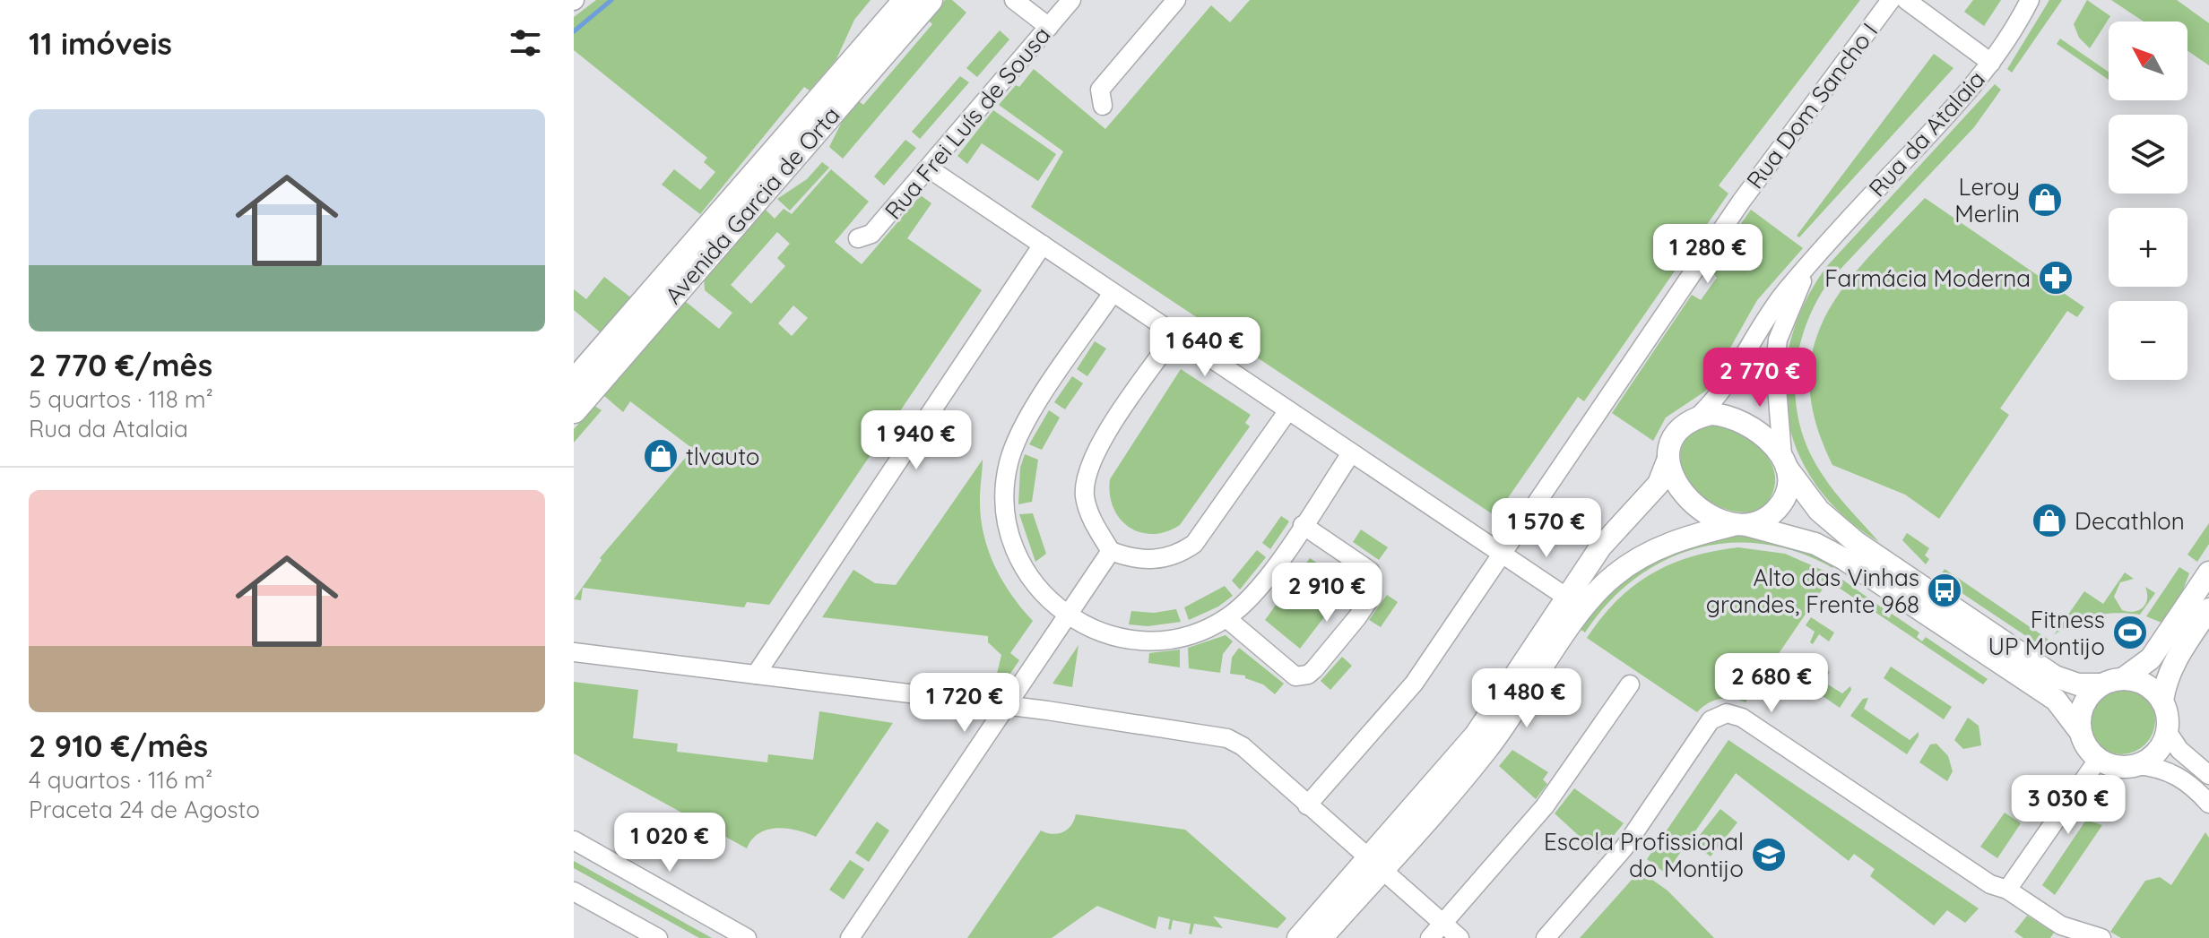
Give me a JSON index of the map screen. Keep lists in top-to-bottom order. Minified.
{"streets":{"main road":["Avenida Garcia de Orta"],"street":["Rua Dom Sancho I","Rua Frei Luís de Sousa","Rua da Atalaia"]},"places":{"shop":["Leroy Merlin","tlvauto","Decathlon"],"pharmacy":["Farmácia Moderna"],"bus stop":["Alto das Vinhas grandes, Frente 968"],"sports":["Fitness UP Montijo"],"school or university":["Escola Profissional do Montijo"]},"north":"top left","page":{"heading":"11 imóveis","map_buttons":["+","−"],"list":[{"name":"2 770 €/mês","note":"5 quartos · 118 m² · Rua da Atalaia"},{"name":"2 910 €/mês","note":"4 quartos · 116 m² · Praceta 24 de Agosto"}],"price":["1 280 €","1 640 €","2 770 €","1 940 €","1 570 €","2 910 €","2 680 €","1 480 €","1 720 €","3 030 €","1 020 €"]}}
